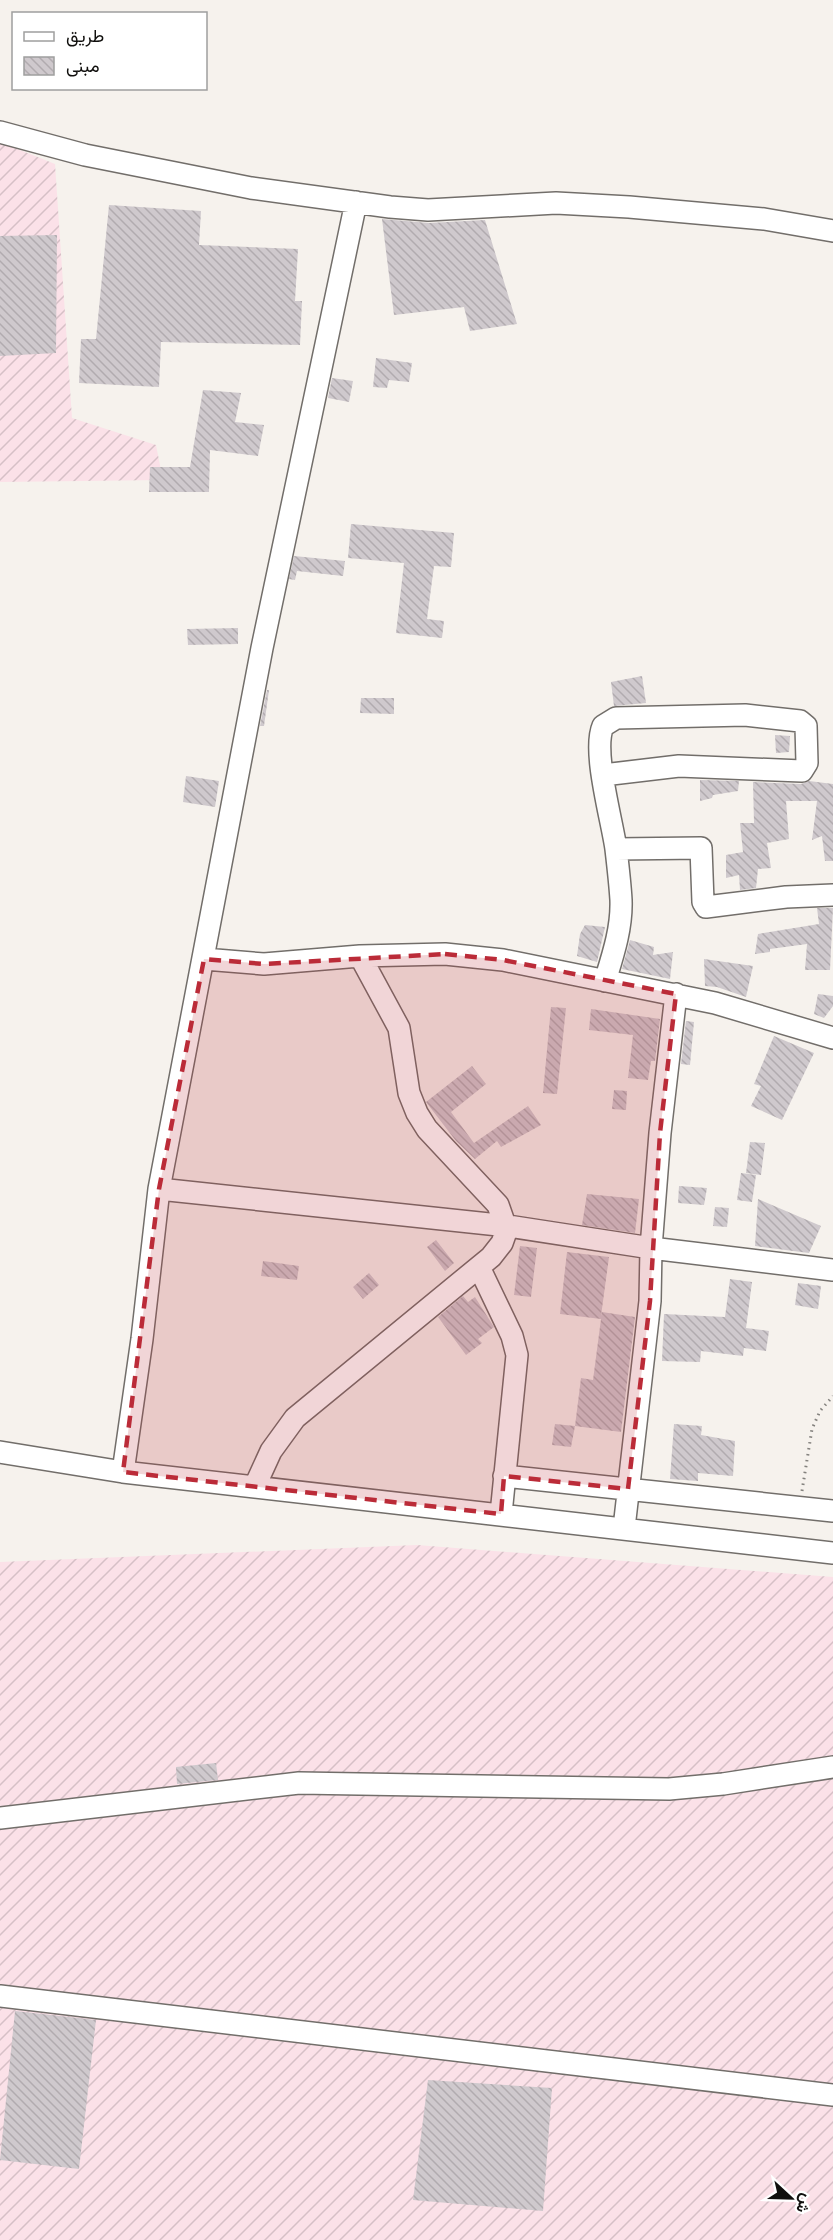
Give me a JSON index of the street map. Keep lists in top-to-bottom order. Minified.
{"legend":["طريق","مبنى"],"north":"right"}
